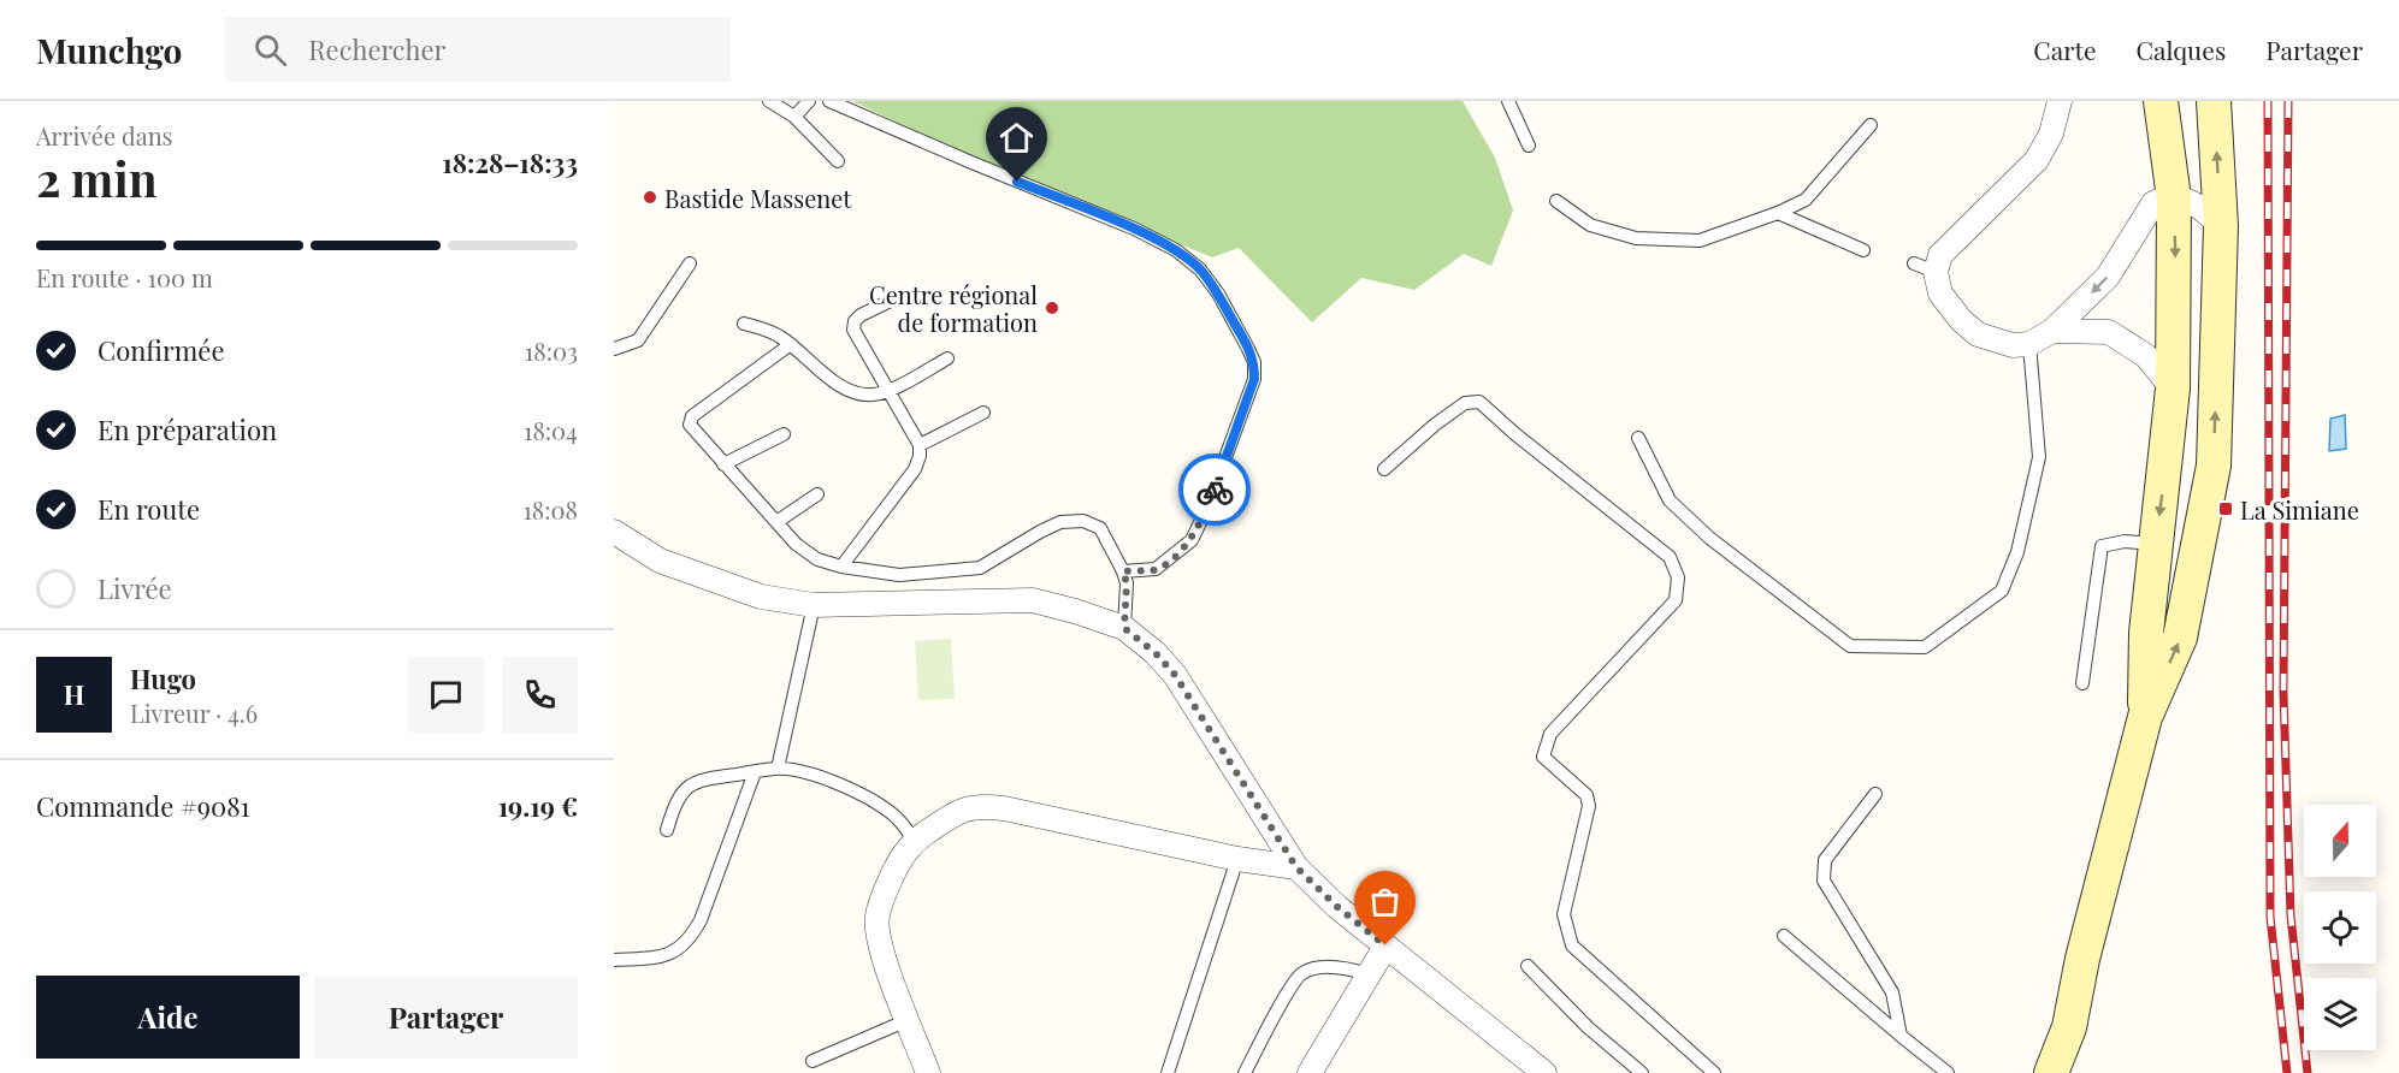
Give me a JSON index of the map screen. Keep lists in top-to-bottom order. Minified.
{"places":{"other":["Bastide Massenet","Centre régional de formation"],"transit":["La Simiane"]},"north":"top","page":{"header":"Munchgo","search":"Rechercher","nav":["Carte","Calques","Partager"],"heading":["2 min","Arrivée dans","18:28–18:33"],"panel":["Hugo","Livreur · 4.6","Commande #9081","19.19 €"],"bar":"En route · 100 m","list":[["Confirmée","18:03"],["En préparation","18:04"],["En route","18:08"],"Livrée"],"round":"H","buttons":["Aide","Partager"]}}
